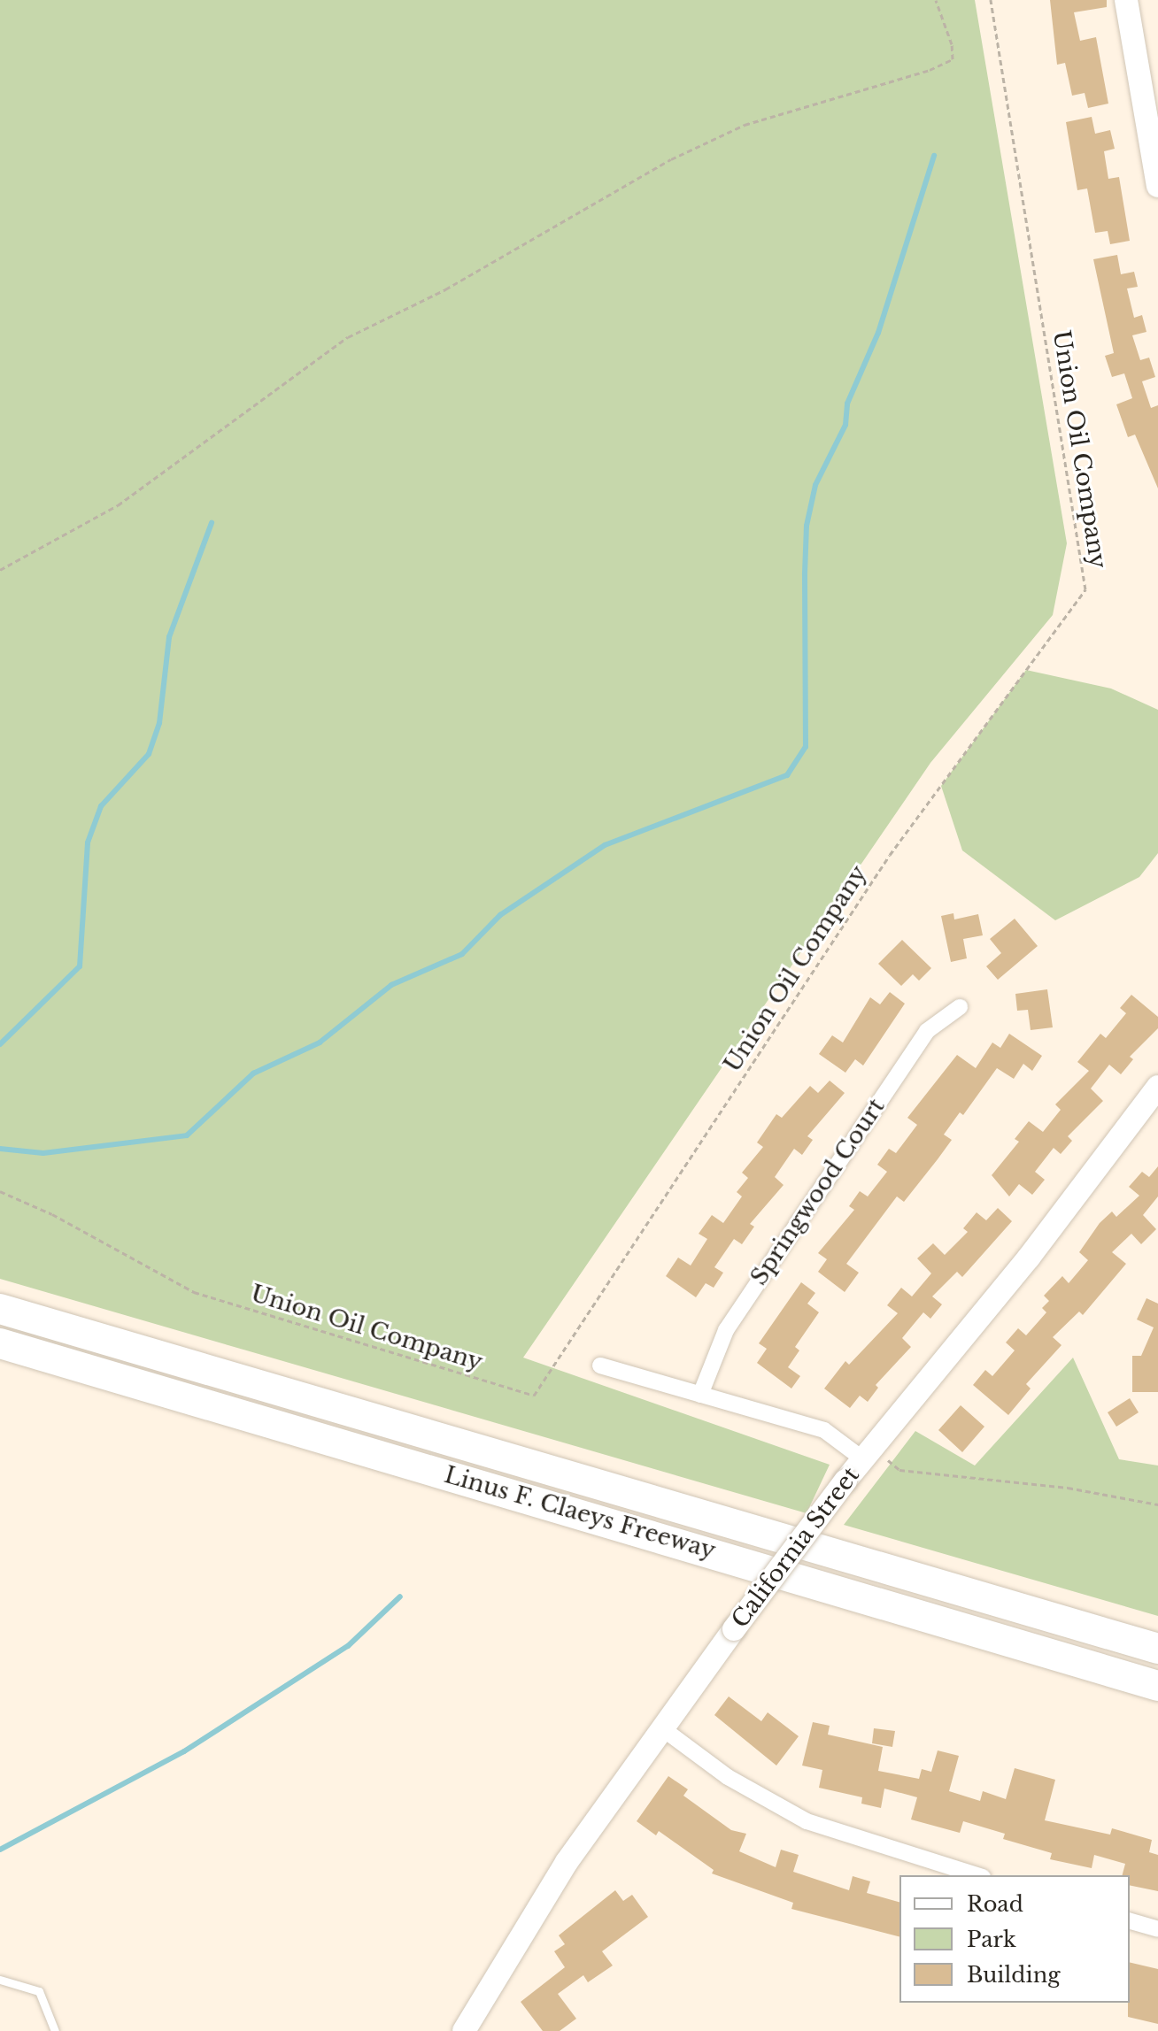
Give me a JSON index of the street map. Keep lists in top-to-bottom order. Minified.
{"streets":{"highway":["Linus F. Claeys Freeway"],"street":["Springwood Court","California Street"],"path":["Union Oil Company"]},"legend":["Road","Park","Building"]}
